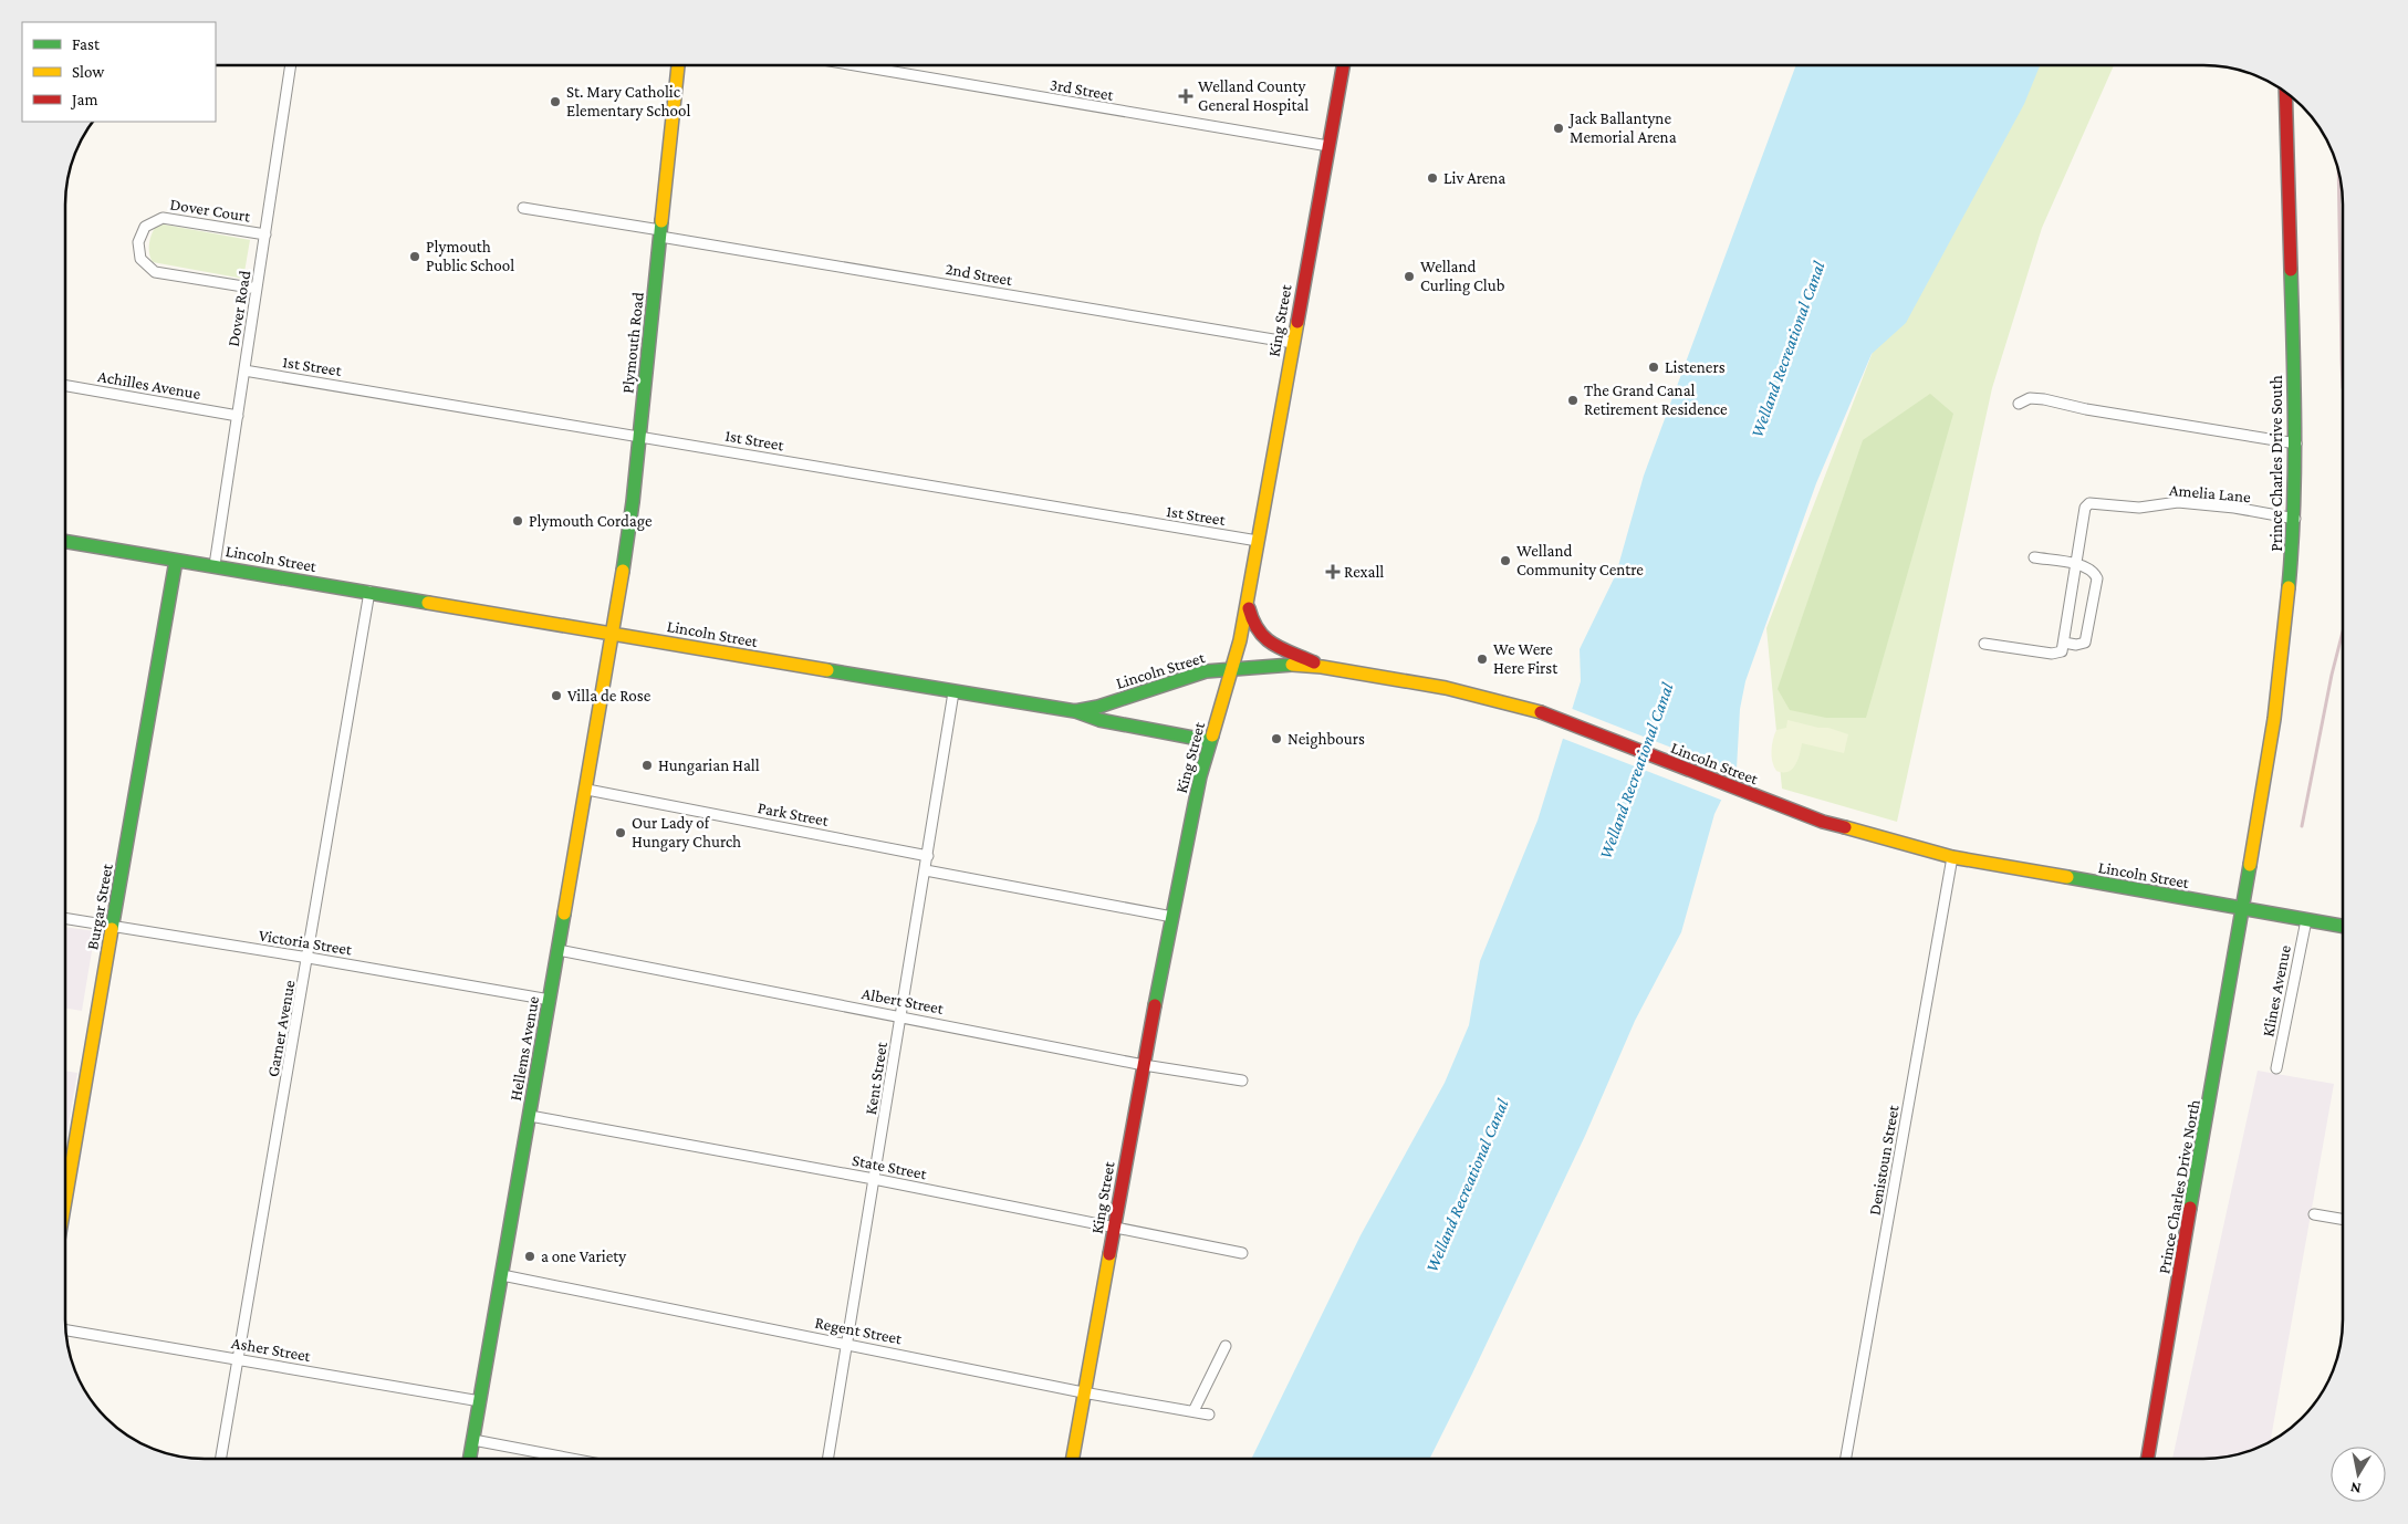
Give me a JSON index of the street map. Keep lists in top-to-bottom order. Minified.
{"streets":{"main road":["King Street","Plymouth Road","Prince Charles Drive South","Lincoln Street","Burgar Street","Hellems Avenue","Prince Charles Drive North"],"street":["3rd Street","Dover Court","2nd Street","Dover Road","1st Street","Achilles Avenue","Amelia Lane","Park Street","Victoria Street","Klines Avenue","Albert Street","Garner Avenue","Kent Street","Denistoun Street","State Street","Regent Street","Asher Street"]},"crossings":[["3rd Street","King Street"],["Dover Court","Dover Road"],["2nd Street","King Street"],["2nd Street","Plymouth Road"],["Dover Road","1st Street"],["Dover Road","Achilles Avenue"],["Dover Road","Lincoln Street"],["King Street","1st Street"],["King Street","Lincoln Street"],["King Street","Albert Street"],["King Street","State Street"],["King Street","Regent Street"],["Plymouth Road","1st Street"],["Plymouth Road","Lincoln Street"],["Plymouth Road","Hellems Avenue"],["Prince Charles Drive South","Amelia Lane"],["Prince Charles Drive South","Lincoln Street"],["Prince Charles Drive South","Prince Charles Drive North"],["Lincoln Street","Burgar Street"],["Lincoln Street","Klines Avenue"],["Lincoln Street","Garner Avenue"],["Lincoln Street","Hellems Avenue"],["Lincoln Street","Kent Street"],["Lincoln Street","Denistoun Street"],["Lincoln Street","Prince Charles Drive North"],["Park Street","Hellems Avenue"],["Park Street","Kent Street"],["Burgar Street","Victoria Street"],["Victoria Street","Garner Avenue"],["Victoria Street","Hellems Avenue"],["Albert Street","Hellems Avenue"],["Albert Street","Kent Street"],["Garner Avenue","Asher Street"],["Hellems Avenue","State Street"],["Hellems Avenue","Regent Street"],["Hellems Avenue","Asher Street"],["Kent Street","State Street"],["Kent Street","Regent Street"]],"water":["Welland Recreational Canal"],"places":{"health":["Welland County General Hospital","Rexall"],"other":["St. Mary Catholic Elementary School","Jack Ballantyne Memorial Arena","Liv Arena","Plymouth Public School","Welland Curling Club","Listeners","The Grand Canal Retirement Residence","Plymouth Cordage","Welland Community Centre","We Were Here First","Villa de Rose","Neighbours","Hungarian Hall","Our Lady of Hungary Church","a one Variety"]},"legend":["Fast","Slow","Jam"],"north":"bottom"}
